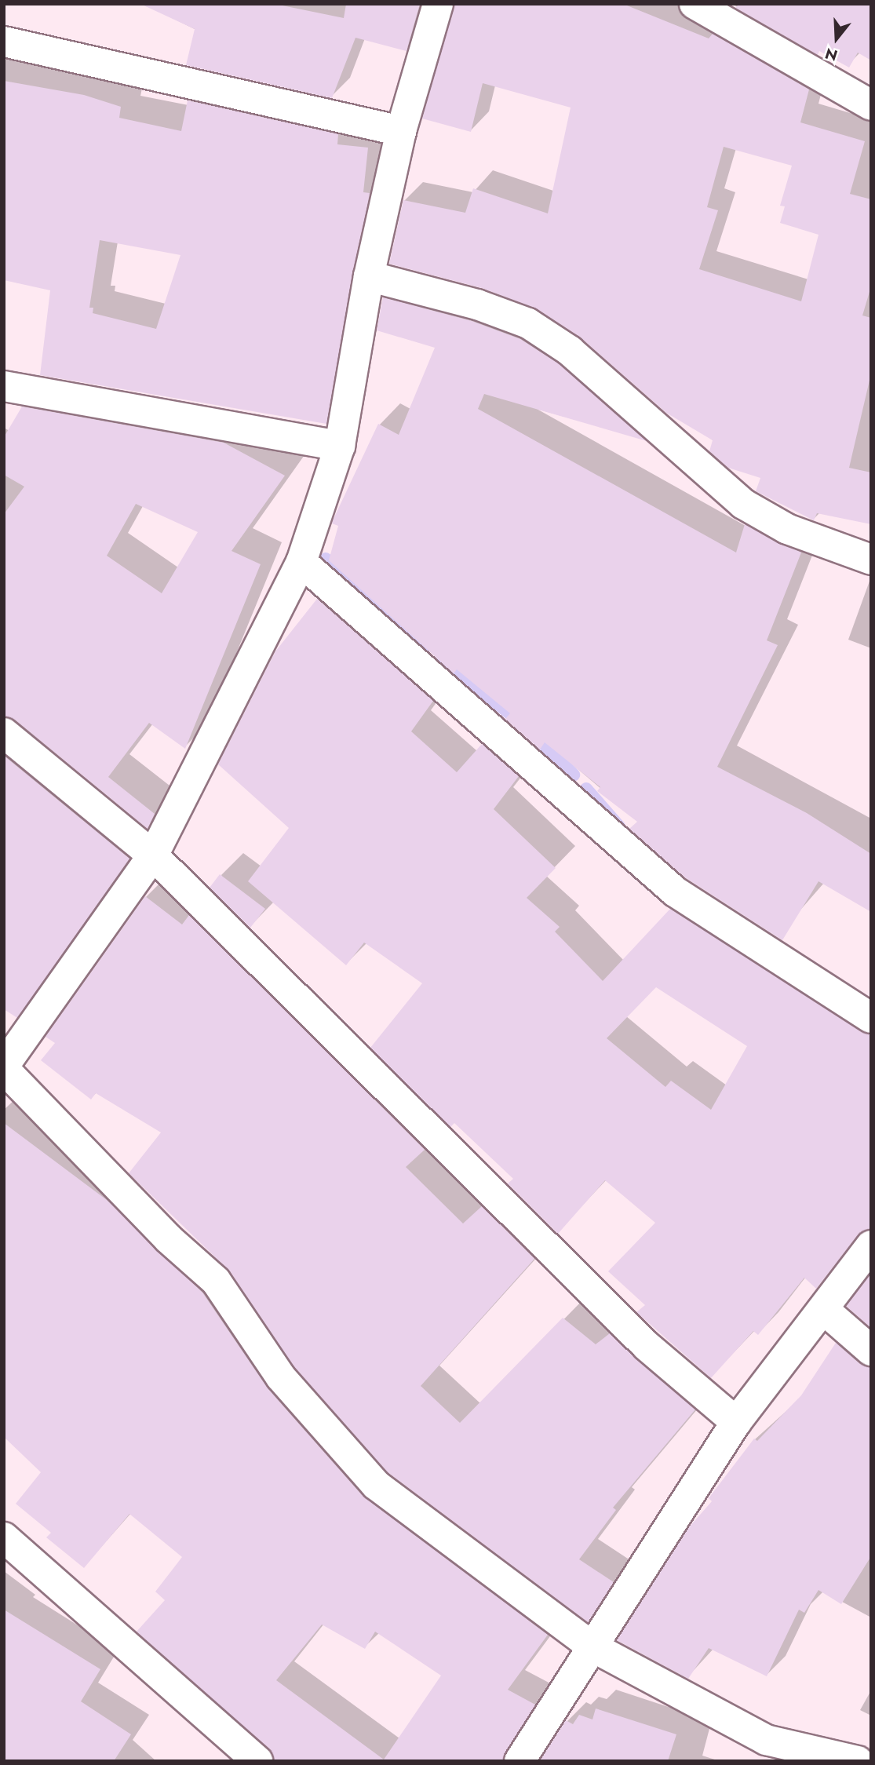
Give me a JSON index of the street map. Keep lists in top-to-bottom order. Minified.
{"north":"bottom"}
